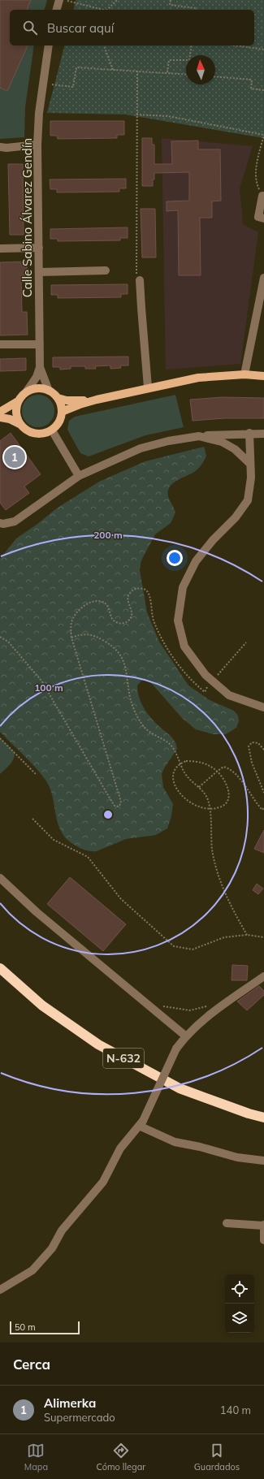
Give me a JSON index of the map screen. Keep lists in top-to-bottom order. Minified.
{"streets":{"highway":["N-632"],"street":["Calle Sabino Álvarez Gendín"]},"scale_bar":"50 m","north":"top","page":{"search":"Buscar aquí","pins":"1","scale":"50 m","heading":"Cerca","list":[{"mark":"1","name":"Alimerka","note":"Supermercado","value":"140 m"}],"nav":["Mapa","Cómo llegar","Guardados"]},"rings":["200 m","100 m"]}
